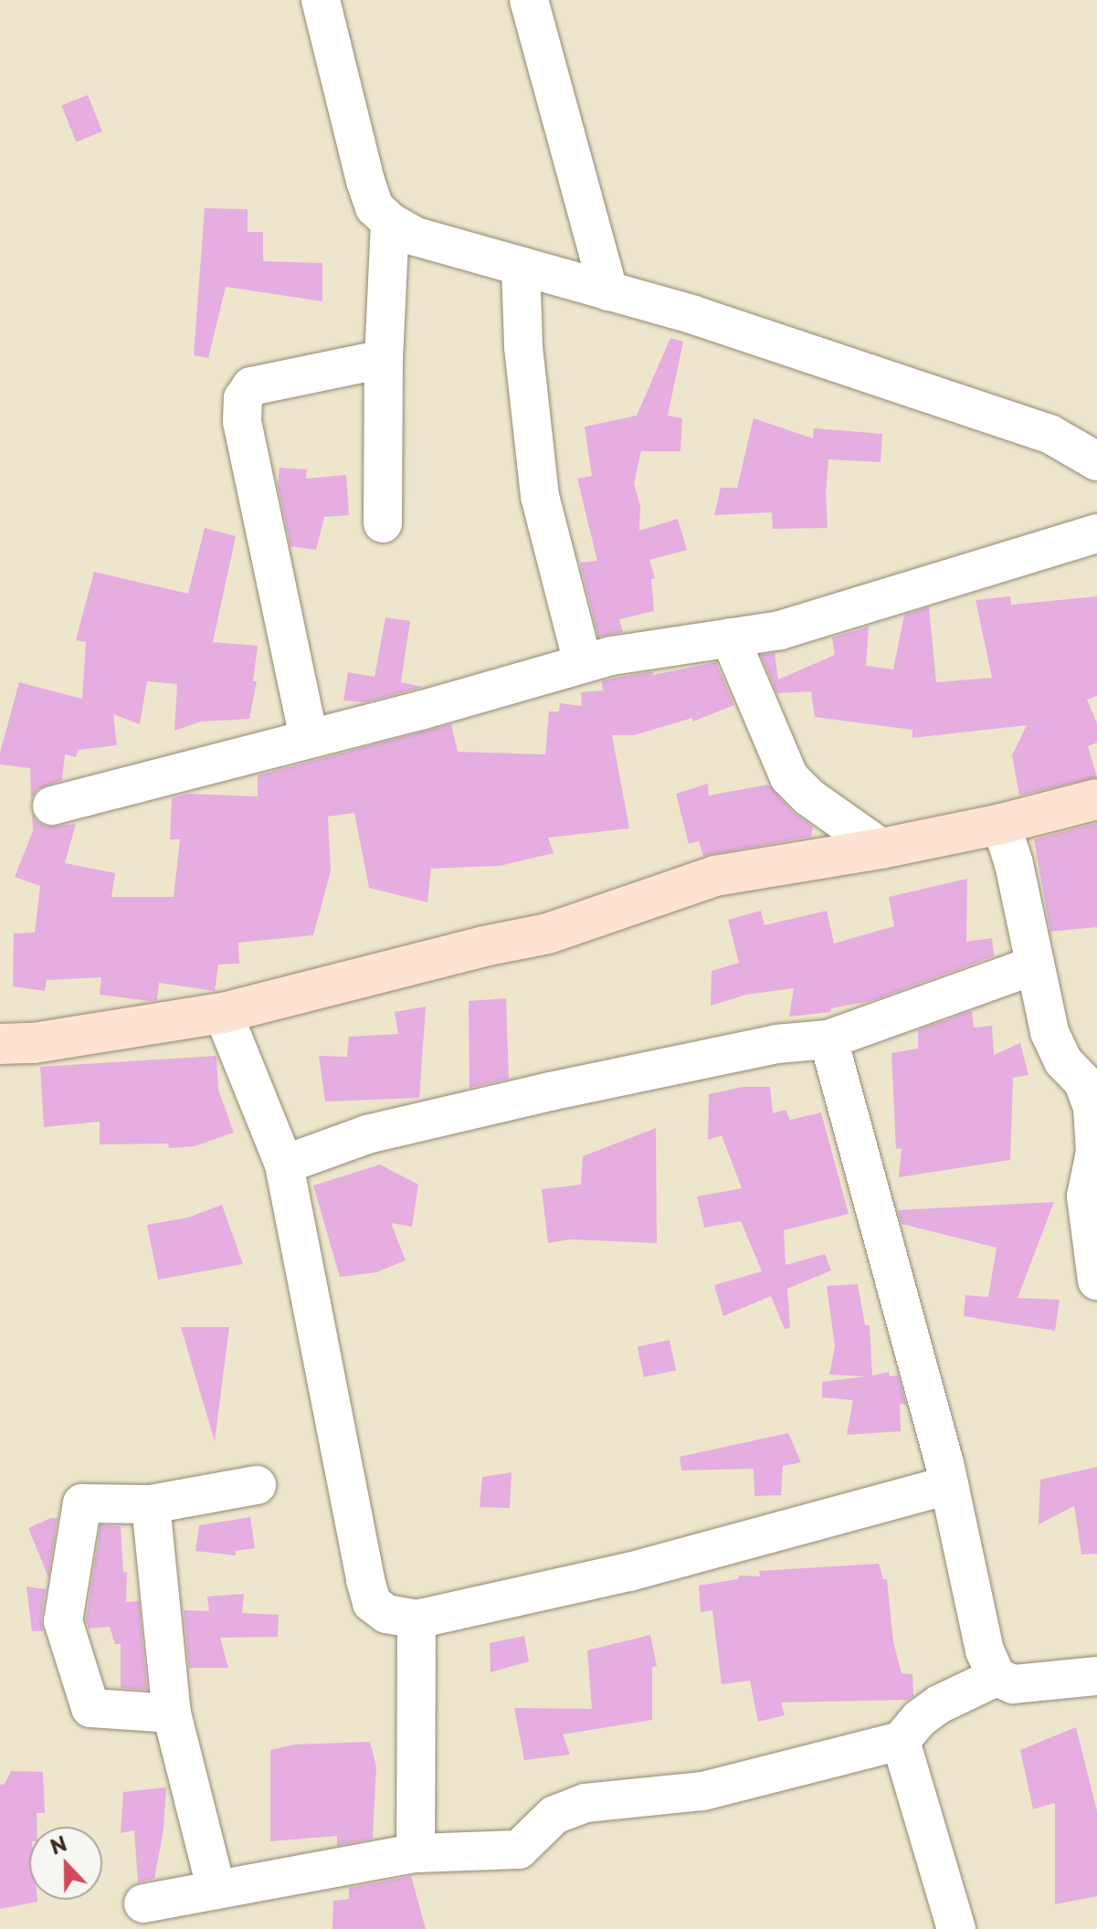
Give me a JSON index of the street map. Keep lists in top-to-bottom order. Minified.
{"north":"top"}
